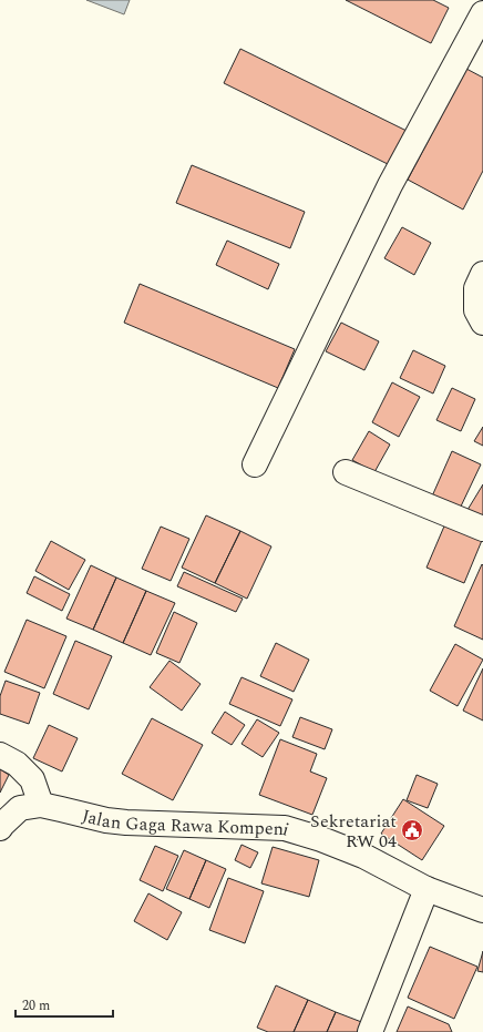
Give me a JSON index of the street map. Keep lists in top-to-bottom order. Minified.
{"streets":{"street":["Jalan Gaga Rawa Kompeni"]},"places":{"public building":["Sekretariat RW 04"]},"scale_bar":"20 m"}
